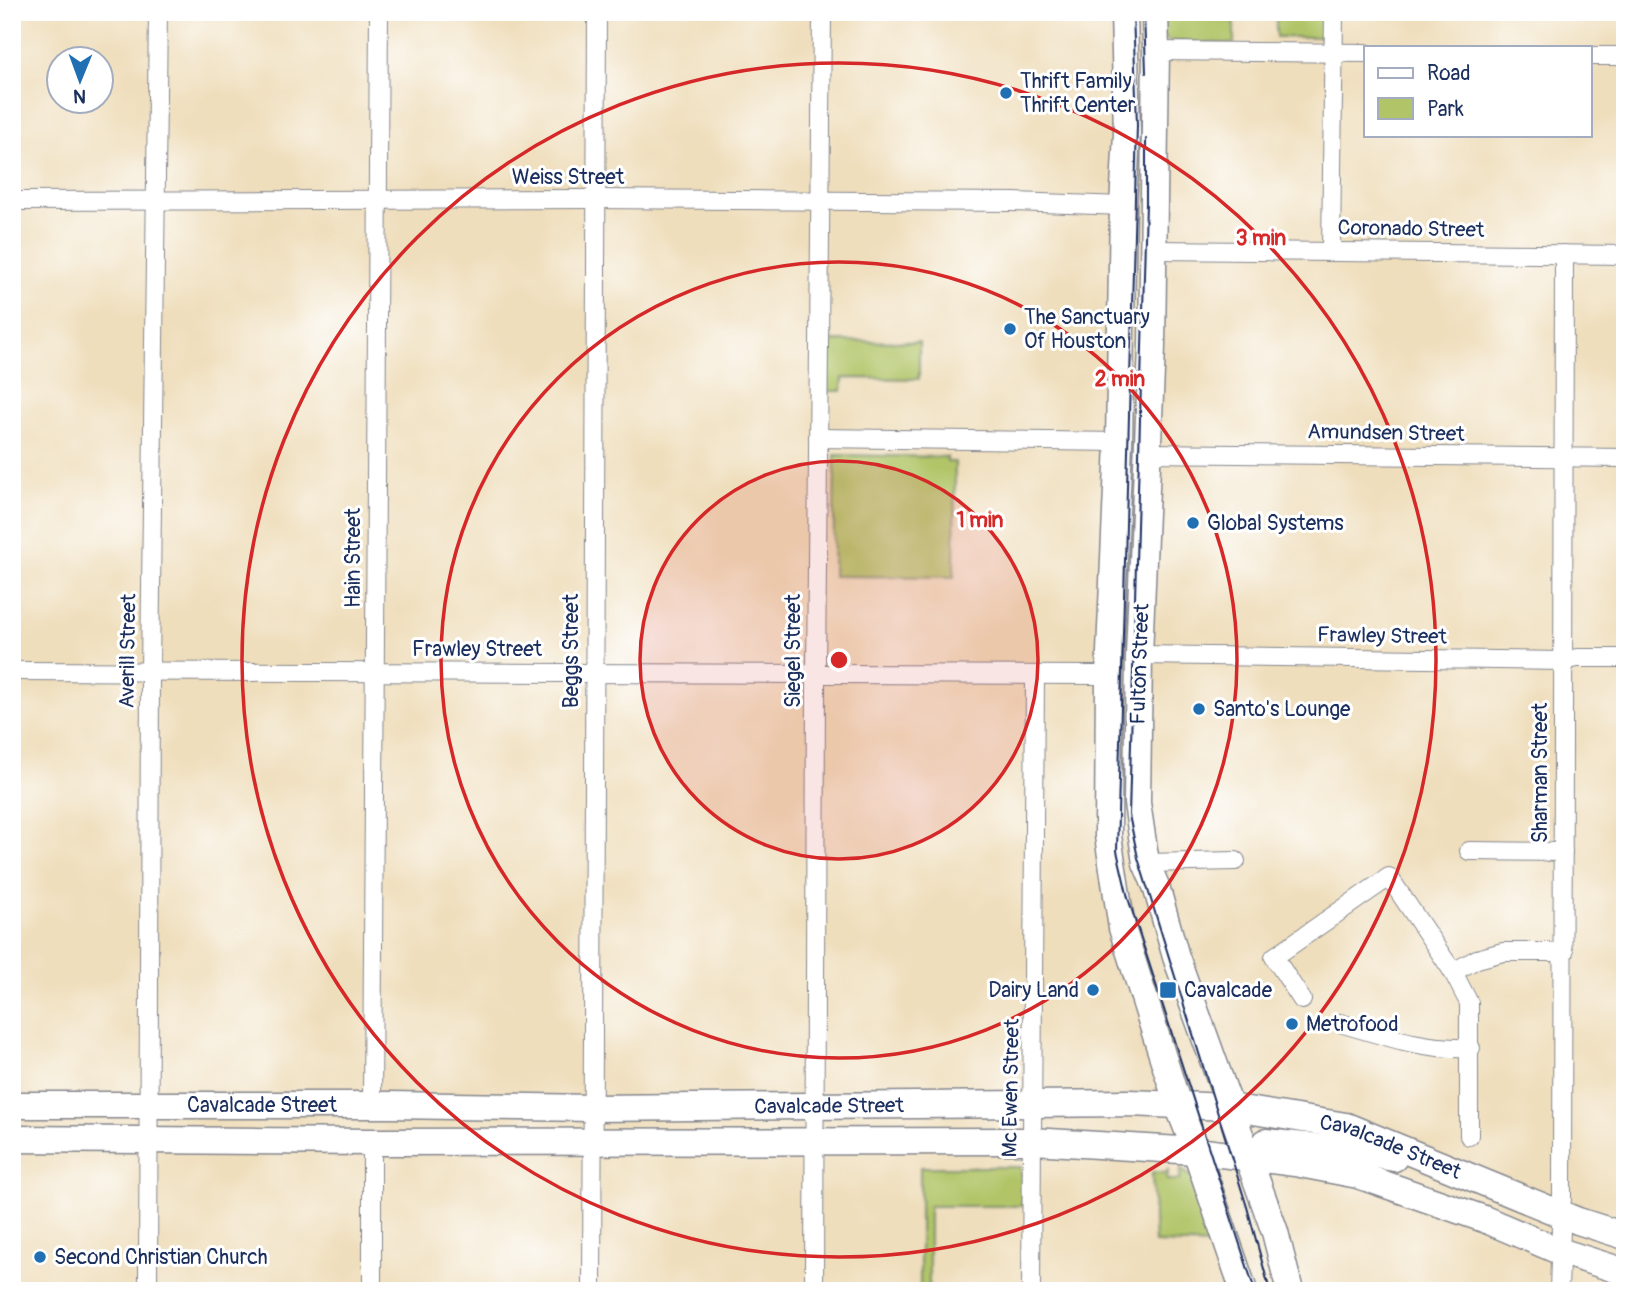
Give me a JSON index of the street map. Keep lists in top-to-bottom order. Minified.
{"streets":{"main road":["Fulton Street","Cavalcade Street"],"street":["Weiss Street","Coronado Street","Amundsen Street","Hain Street","Frawley Street","Averill Street","Beggs Street","Siegel Street","Sharman Street","Mc Ewen Street"]},"crossings":[["Weiss Street","Hain Street"],["Weiss Street","Averill Street"],["Weiss Street","Beggs Street"],["Weiss Street","Siegel Street"],["Weiss Street","Fulton Street"],["Coronado Street","Fulton Street"],["Coronado Street","Sharman Street"],["Amundsen Street","Fulton Street"],["Amundsen Street","Sharman Street"],["Hain Street","Frawley Street"],["Hain Street","Cavalcade Street"],["Frawley Street","Averill Street"],["Frawley Street","Beggs Street"],["Frawley Street","Siegel Street"],["Frawley Street","Fulton Street"],["Frawley Street","Sharman Street"],["Frawley Street","Mc Ewen Street"],["Averill Street","Cavalcade Street"],["Beggs Street","Cavalcade Street"],["Siegel Street","Cavalcade Street"],["Fulton Street","Cavalcade Street"],["Sharman Street","Cavalcade Street"],["Mc Ewen Street","Cavalcade Street"]],"places":{"other":["Thrift Family Thrift Center","The Sanctuary Of Houston","Global Systems","Santo's Lounge","Dairy Land","Metrofood","Second Christian Church"],"transit":["Cavalcade"]},"legend":["Road","Park"],"north":"bottom","rings":["3 min","2 min","1 min"]}
